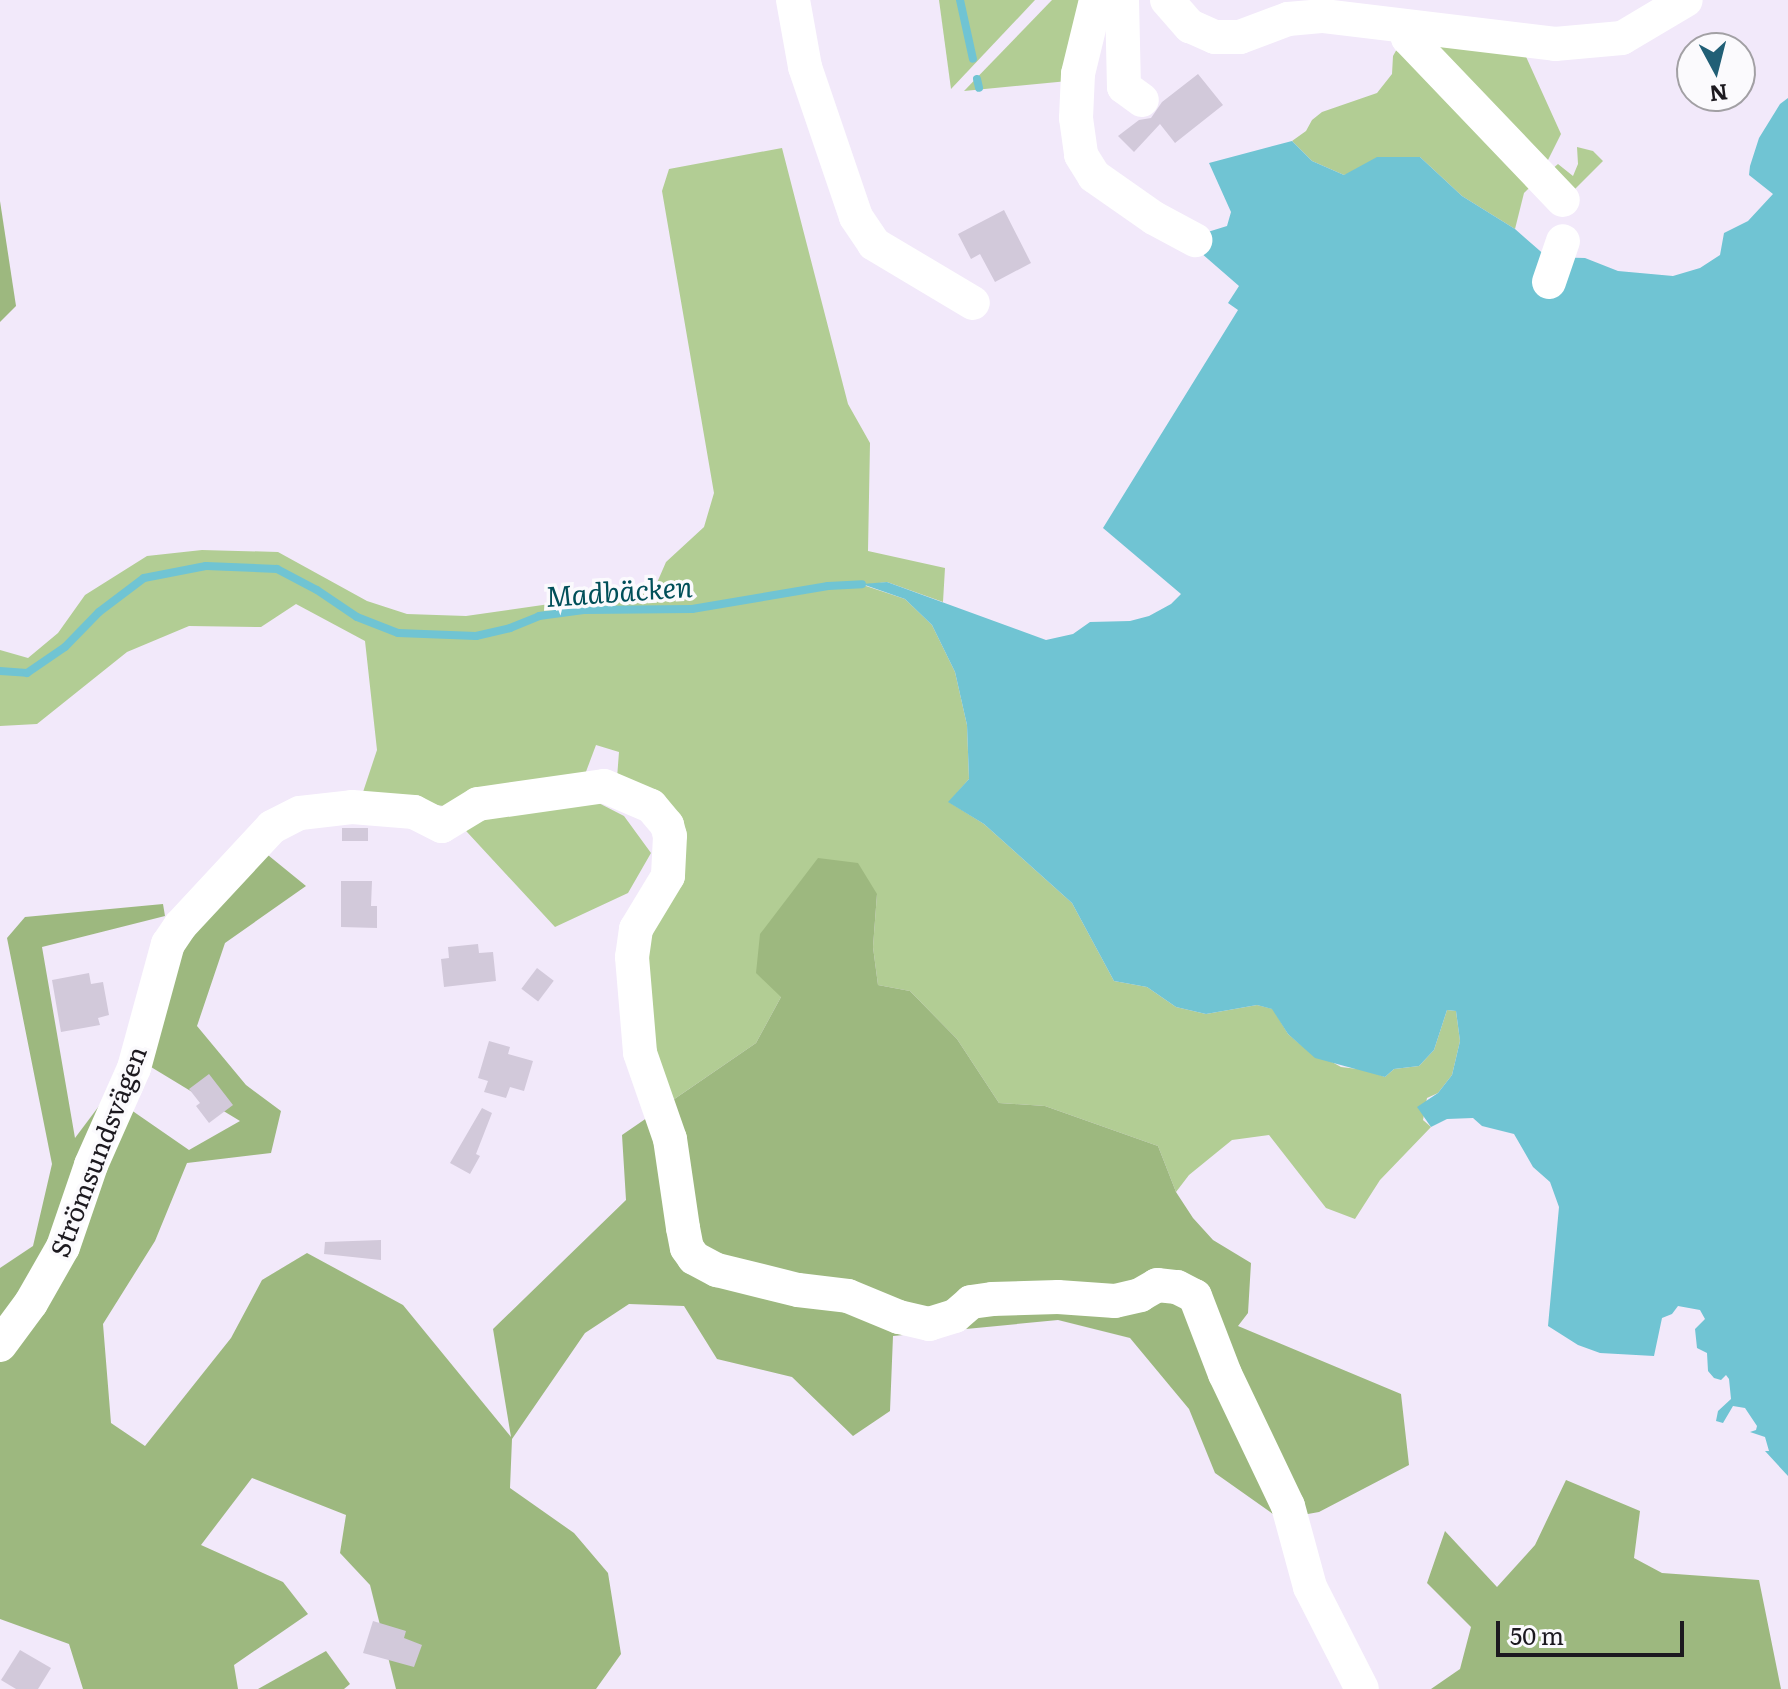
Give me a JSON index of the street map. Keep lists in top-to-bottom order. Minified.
{"streets":{"street":["Strömsundsvägen"]},"water":["Madbäcken"],"scale_bar":"50 m","north":"bottom"}
